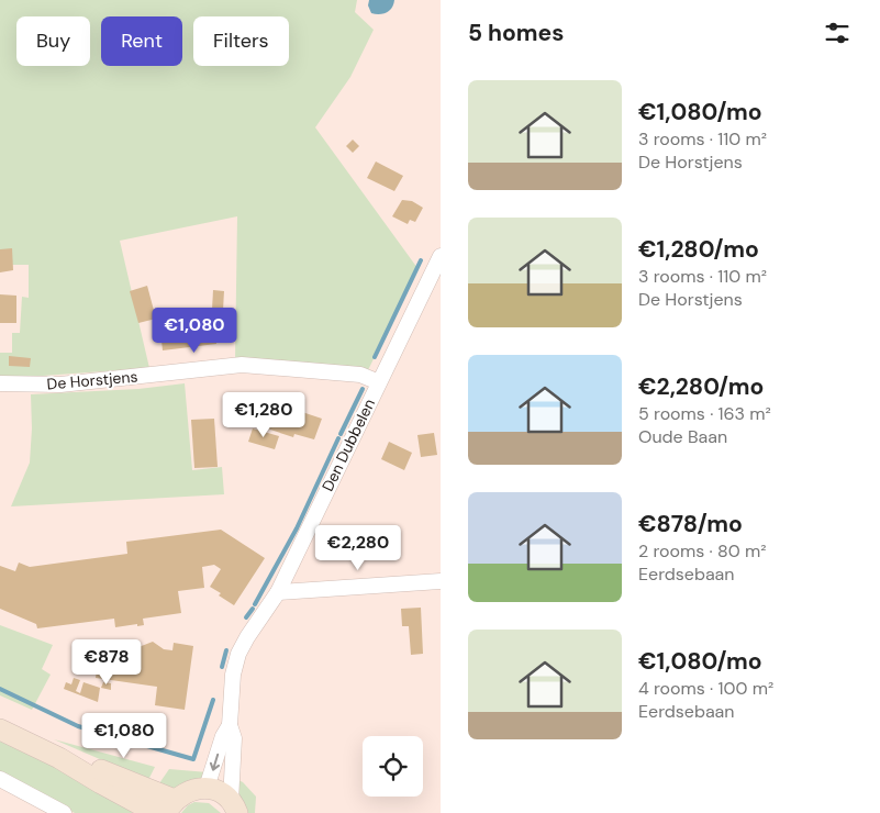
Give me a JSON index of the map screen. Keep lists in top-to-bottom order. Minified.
{"streets":{"street":["De Horstjens","Den Dubbelen"]},"crossings":[["De Horstjens","Den Dubbelen"]],"page":{"heading":"5 homes","chip":["Buy","Rent","Filters"],"list":[{"name":"€1,080/mo","note":"3 rooms · 110 m² · De Horstjens"},{"name":"€1,280/mo","note":"3 rooms · 110 m² · De Horstjens"},{"name":"€2,280/mo","note":"5 rooms · 163 m² · Oude Baan"},{"name":"€878/mo","note":"2 rooms · 80 m² · Eerdsebaan"},{"name":"€1,080/mo","note":"4 rooms · 100 m² · Eerdsebaan"}],"price":["€1,080","€1,280","€2,280","€878","€1,080"]}}
